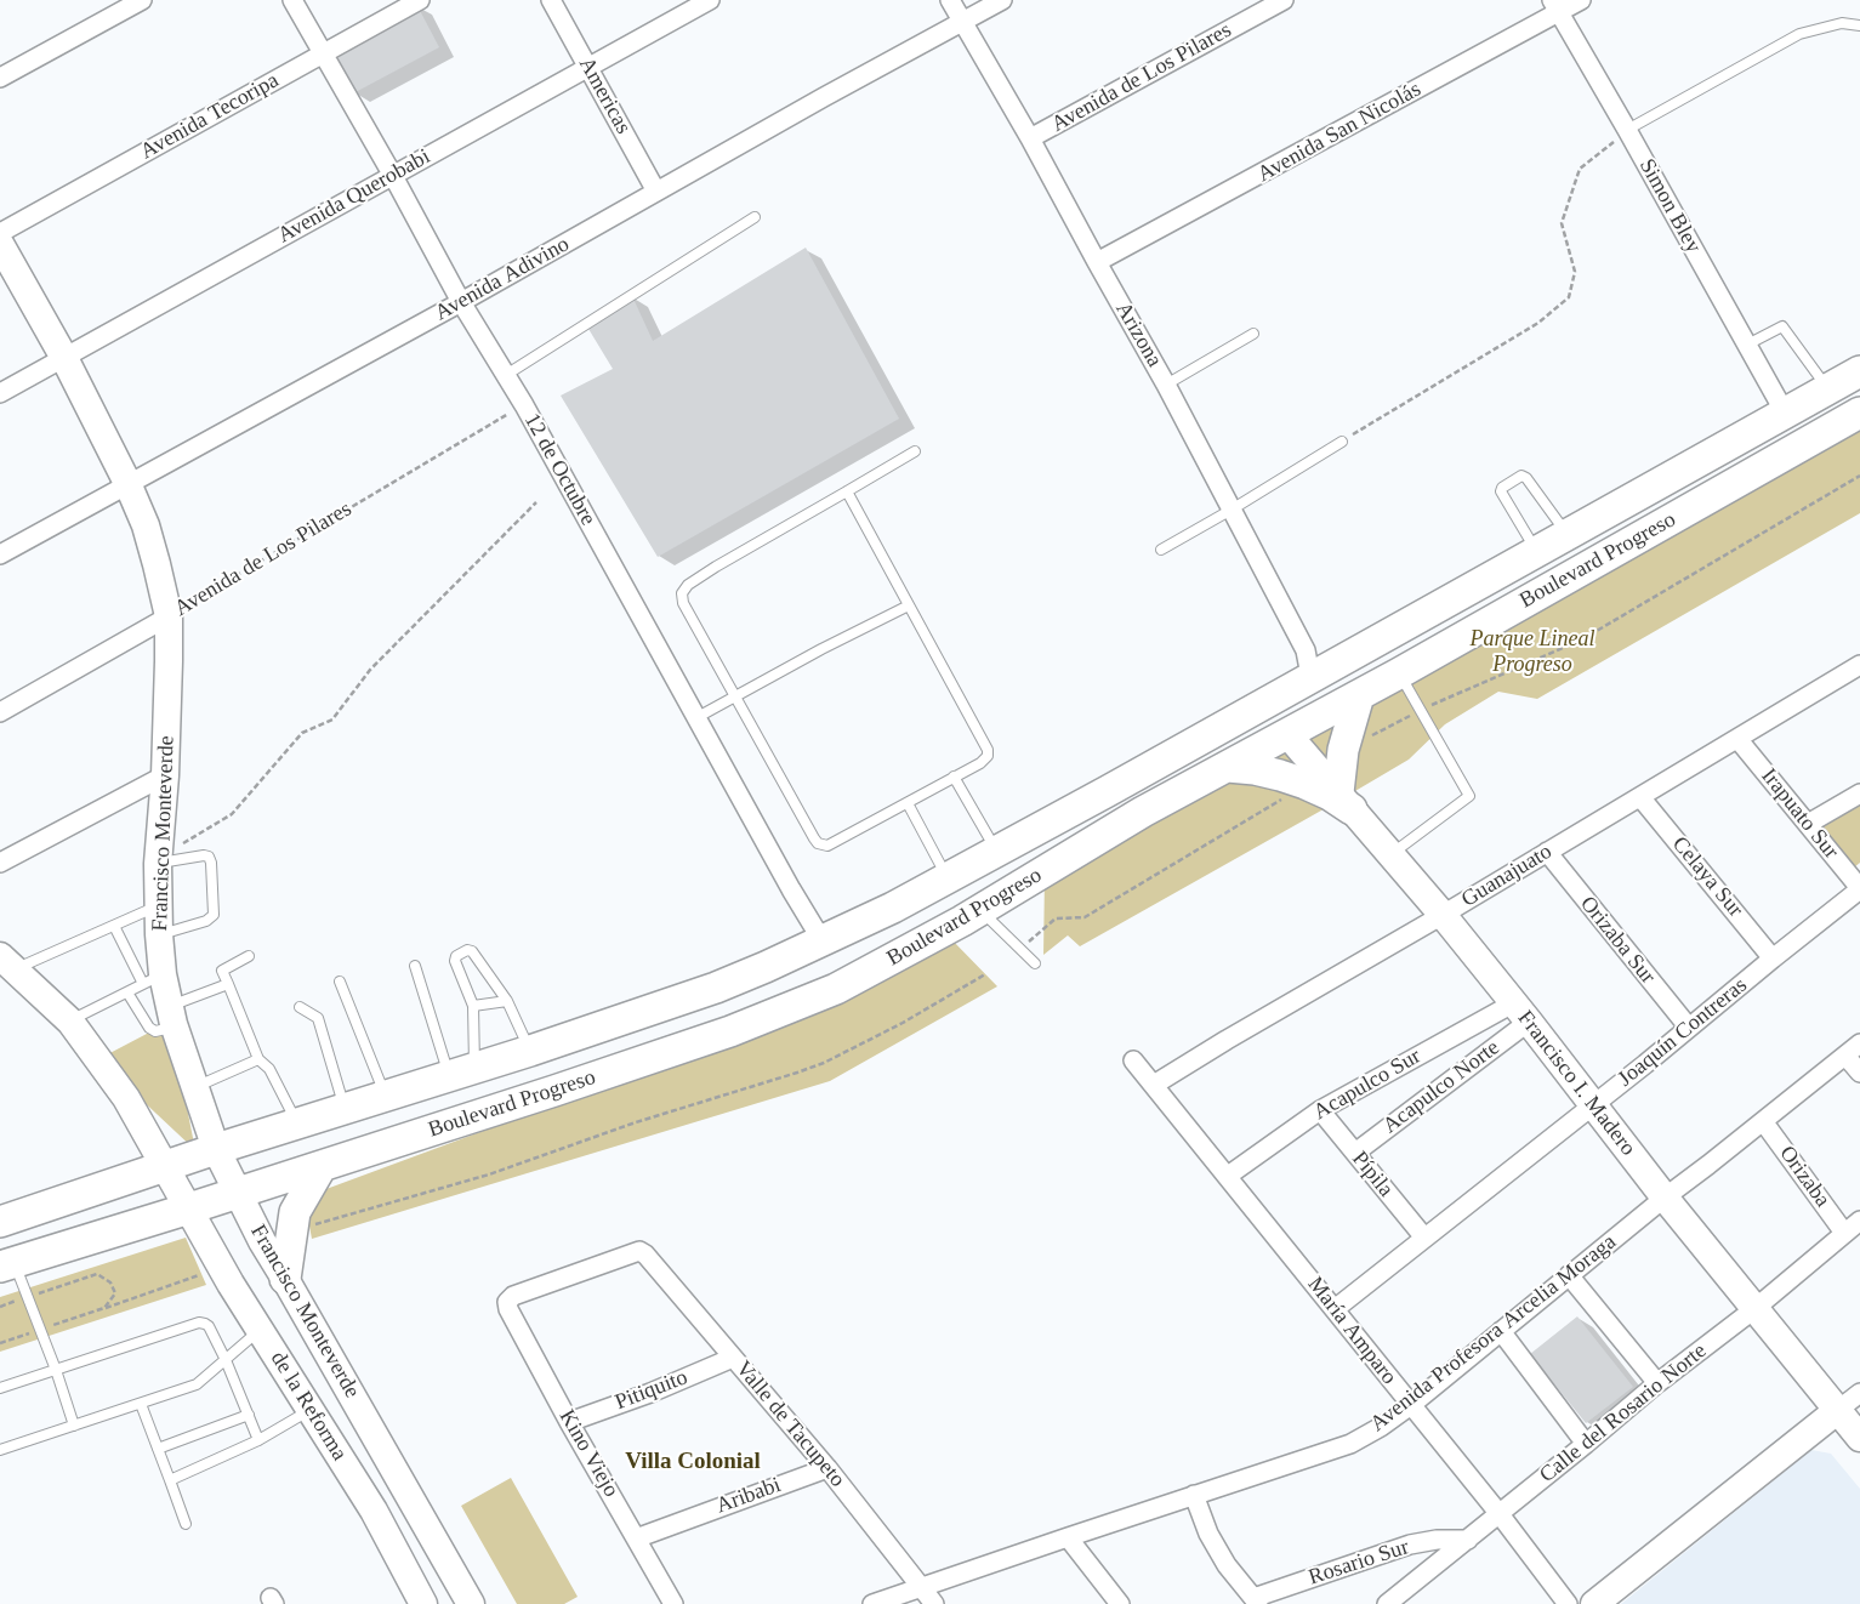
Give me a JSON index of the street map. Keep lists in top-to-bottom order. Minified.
{"streets":{"main road":["Boulevard Progreso"],"street":["Avenida de Los Pilares","Americas","Avenida Tecoripa","Avenida San Nicolás","Avenida Querobabi","Simon Bley","Avenida Adivino","Arizona","12 de Octubre","Irapuato Sur","Francisco Monteverde","Guanajuato","Celaya Sur","Orizaba Sur","Joaquín Contreras","Francisco I. Madero","Acapulco Sur","Acapulco Norte","Pípila","Orizaba","María Amparo","Avenida Profesora Arcelia Moraga","Pitiquito","de la Reforma","Calle del Rosario Norte","Valle de Tacupeto","Kino Viejo","Aribabi","Rosario Sur"]},"crossings":[["Avenida de Los Pilares","Arizona"],["Avenida de Los Pilares","12 de Octubre"],["Avenida de Los Pilares","Francisco Monteverde"],["Americas","Avenida Querobabi"],["Americas","Avenida Adivino"],["Avenida Tecoripa","12 de Octubre"],["Avenida San Nicolás","Simon Bley"],["Avenida San Nicolás","Arizona"],["Avenida Querobabi","12 de Octubre"],["Avenida Querobabi","Francisco Monteverde"],["Simon Bley","Boulevard Progreso"],["Avenida Adivino","Arizona"],["Avenida Adivino","12 de Octubre"],["Avenida Adivino","Francisco Monteverde"],["Arizona","Boulevard Progreso"],["12 de Octubre","Boulevard Progreso"],["Boulevard Progreso","Francisco Monteverde"],["Boulevard Progreso","Francisco I. Madero"],["Boulevard Progreso","de la Reforma"],["Irapuato Sur","Guanajuato"],["Irapuato Sur","Joaquín Contreras"],["Guanajuato","Celaya Sur"],["Guanajuato","Orizaba Sur"],["Guanajuato","Francisco I. Madero"],["Guanajuato","María Amparo"],["Celaya Sur","Joaquín Contreras"],["Orizaba Sur","Joaquín Contreras"],["Joaquín Contreras","Francisco I. Madero"],["Joaquín Contreras","Pípila"],["Joaquín Contreras","María Amparo"],["Francisco I. Madero","Acapulco Sur"],["Francisco I. Madero","Acapulco Norte"],["Francisco I. Madero","Avenida Profesora Arcelia Moraga"],["Francisco I. Madero","Calle del Rosario Norte"],["Acapulco Sur","Acapulco Norte"],["Acapulco Sur","Pípila"],["Acapulco Sur","María Amparo"],["Acapulco Norte","Pípila"],["Orizaba","Avenida Profesora Arcelia Moraga"],["Orizaba","Calle del Rosario Norte"],["María Amparo","Avenida Profesora Arcelia Moraga"],["María Amparo","Calle del Rosario Norte"],["Avenida Profesora Arcelia Moraga","Valle de Tacupeto"],["Pitiquito","Valle de Tacupeto"],["Pitiquito","Kino Viejo"],["Calle del Rosario Norte","Rosario Sur"],["Valle de Tacupeto","Kino Viejo"],["Valle de Tacupeto","Aribabi"],["Kino Viejo","Aribabi"]],"districts":["Villa Colonial"],"parks":["Parque Lineal Progreso"]}
